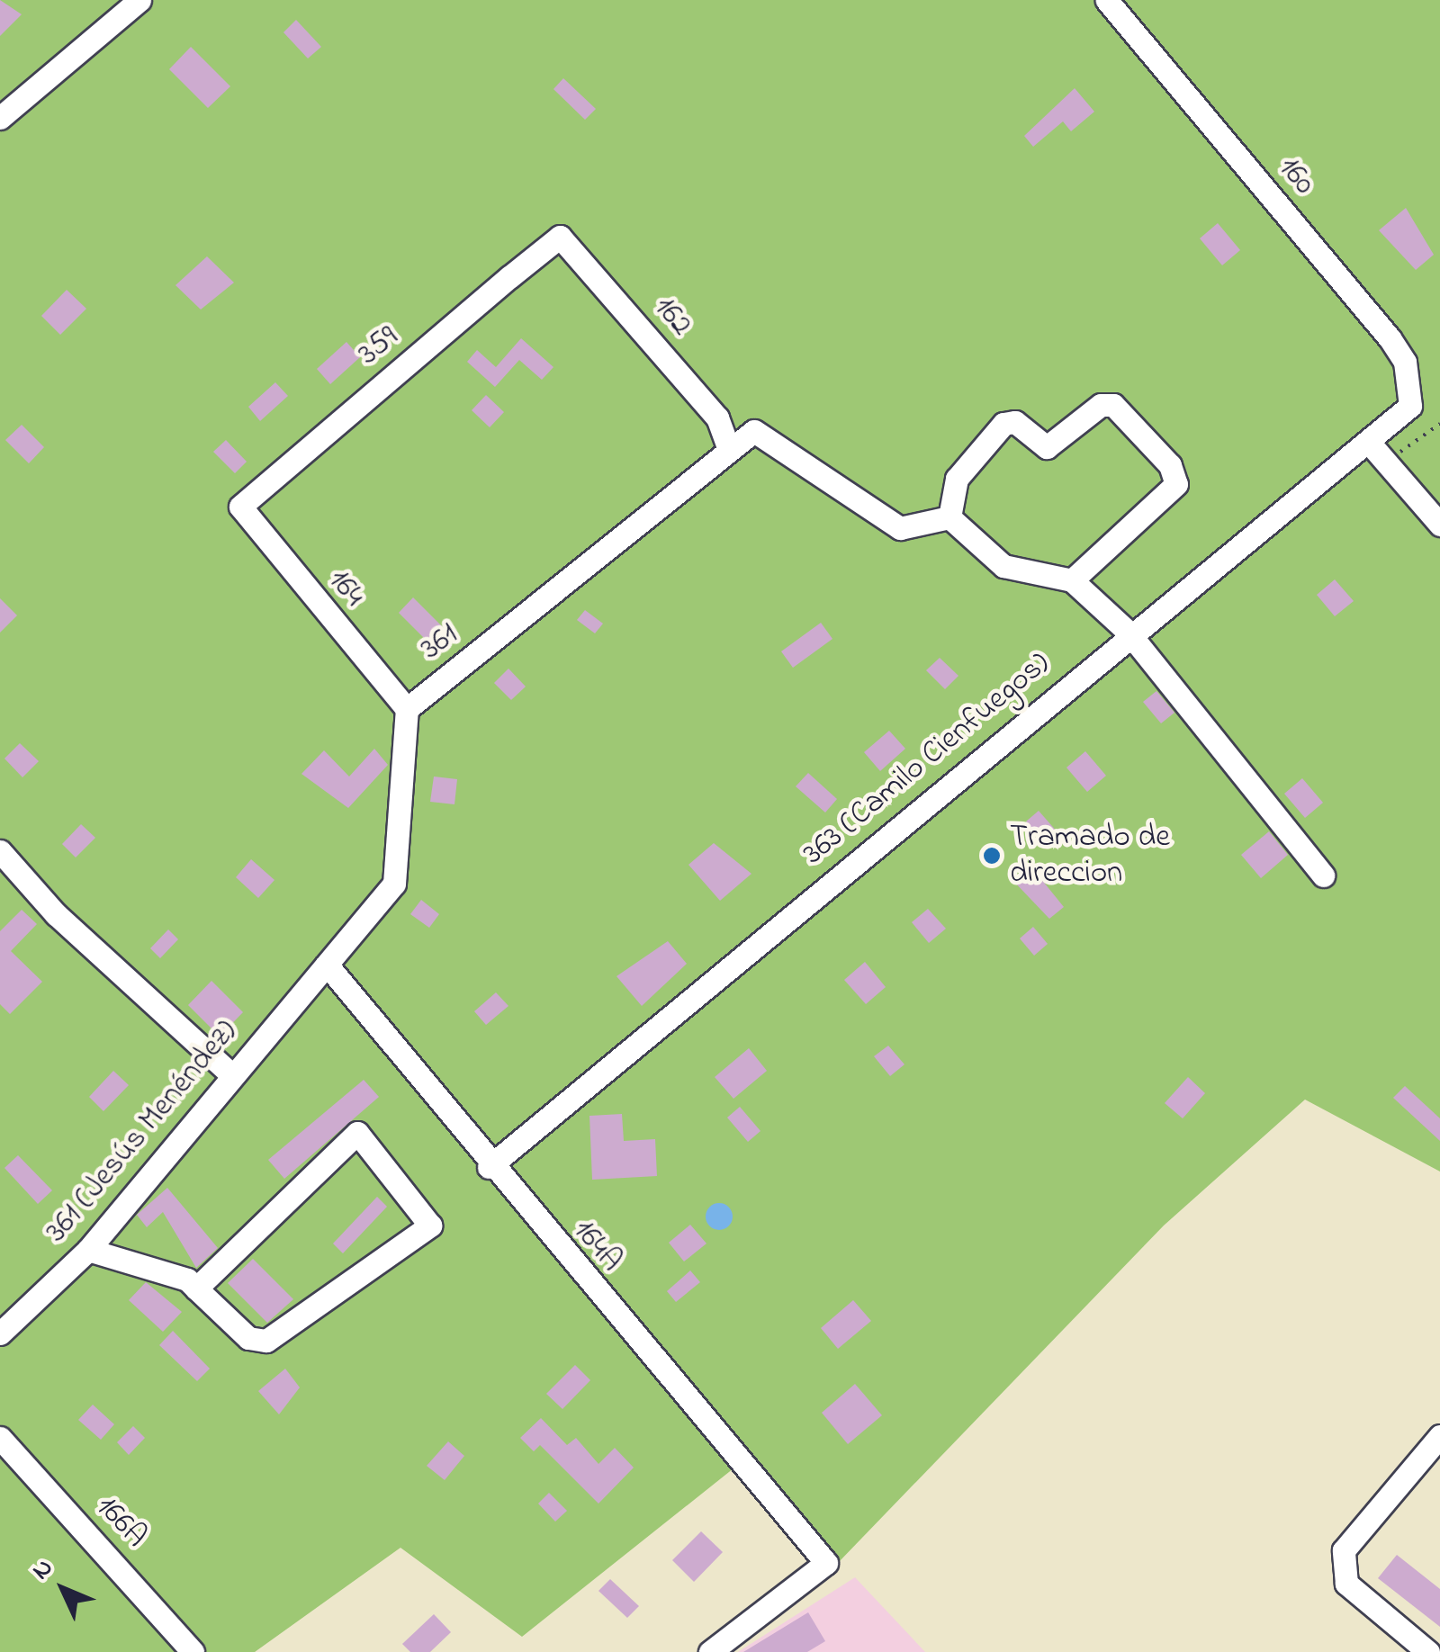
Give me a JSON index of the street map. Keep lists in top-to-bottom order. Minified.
{"streets":{"street":["160","162","359","164","361","363 (Camilo Cienfuegos)","361 (Jesús Menéndez)","164A","166A"]},"crossings":[["160","363 (Camilo Cienfuegos)"],["162","359"],["162","361"],["359","164"],["164","361"],["363 (Camilo Cienfuegos)","164A"],["361 (Jesús Menéndez)","164A"]],"places":["Tramado de direccion"],"north":"top left"}
